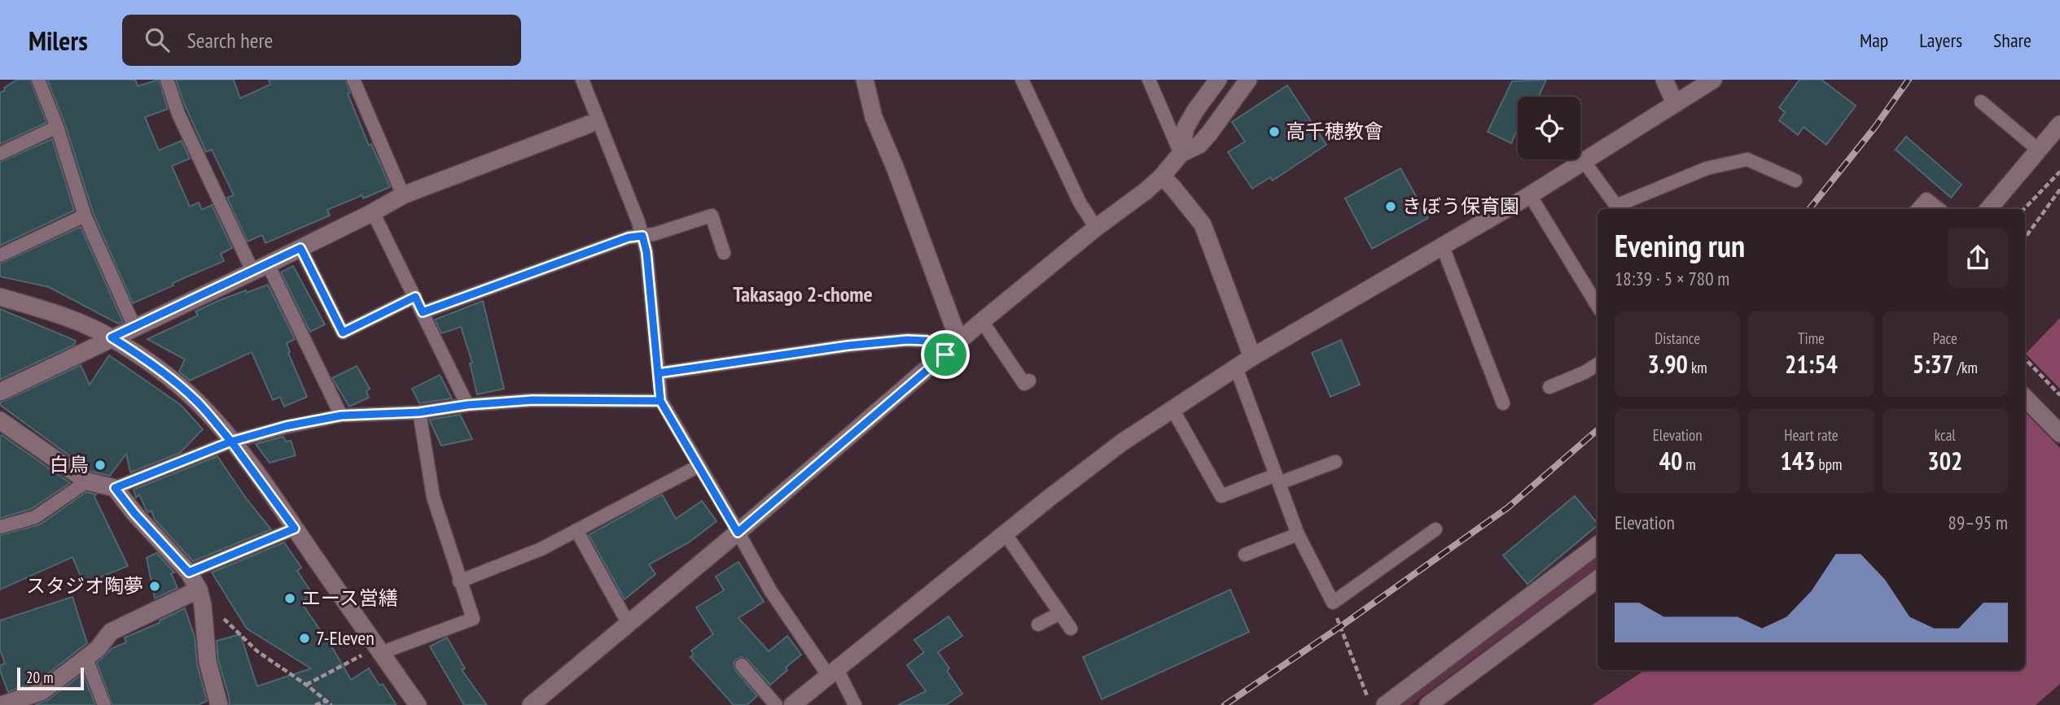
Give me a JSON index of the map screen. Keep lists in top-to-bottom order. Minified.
{"districts":["Takasago 2-chome"],"places":["高千穂教會","きぼう保育園","白鳥","スタジオ陶夢","エース営繕","7-Eleven"],"scale_bar":"20 m","page":{"header":"Milers","search":"Search here","nav":["Map","Layers","Share"],"heading":["Evening run","18:39 · 5 × 780 m"],"stats":[["Distance","3.90 km"],["Time","21:54"],["Pace","5:37 /km"],["Elevation","40 m"],["Heart rate","143 bpm"],["kcal","302"]],"chart":["Elevation","89–95 m"],"scale":"20 m"}}
